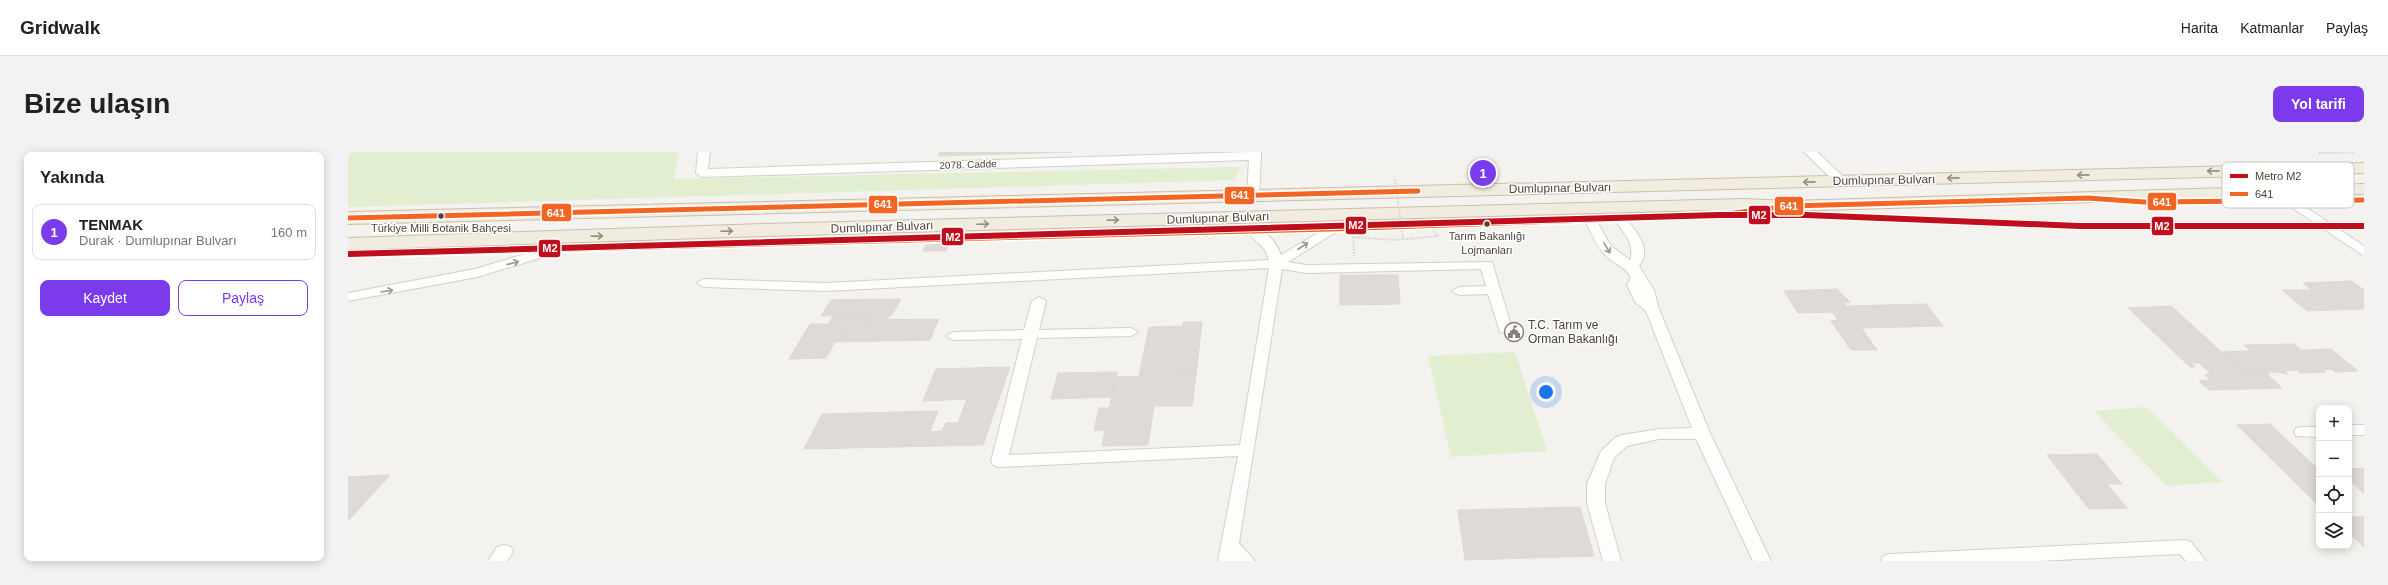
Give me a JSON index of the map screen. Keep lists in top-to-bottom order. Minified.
{"streets":{"highway":["Dumlupınar Bulvarı"],"street":["2078. Cadde"]},"places":{"other":["Türkiye Milli Botanik Bahçesi","Tarım Bakanlığı Lojmanları"],"public building":["T.C. Tarım ve Orman Bakanlığı"]},"lines":["transit line 641","metro line M2"],"legend":["Metro M2","641"],"page":{"header":"Gridwalk","nav":["Harita","Katmanlar","Paylaş"],"buttons":["Yol tarifi",["Kaydet","Paylaş"]],"title":"Bize ulaşın","heading":"Yakında","pins":"1","list":[{"mark":"1","name":"TENMAK","note":"Durak · Dumlupınar Bulvarı","value":"160 m"}],"map_buttons":["+","−"]}}
